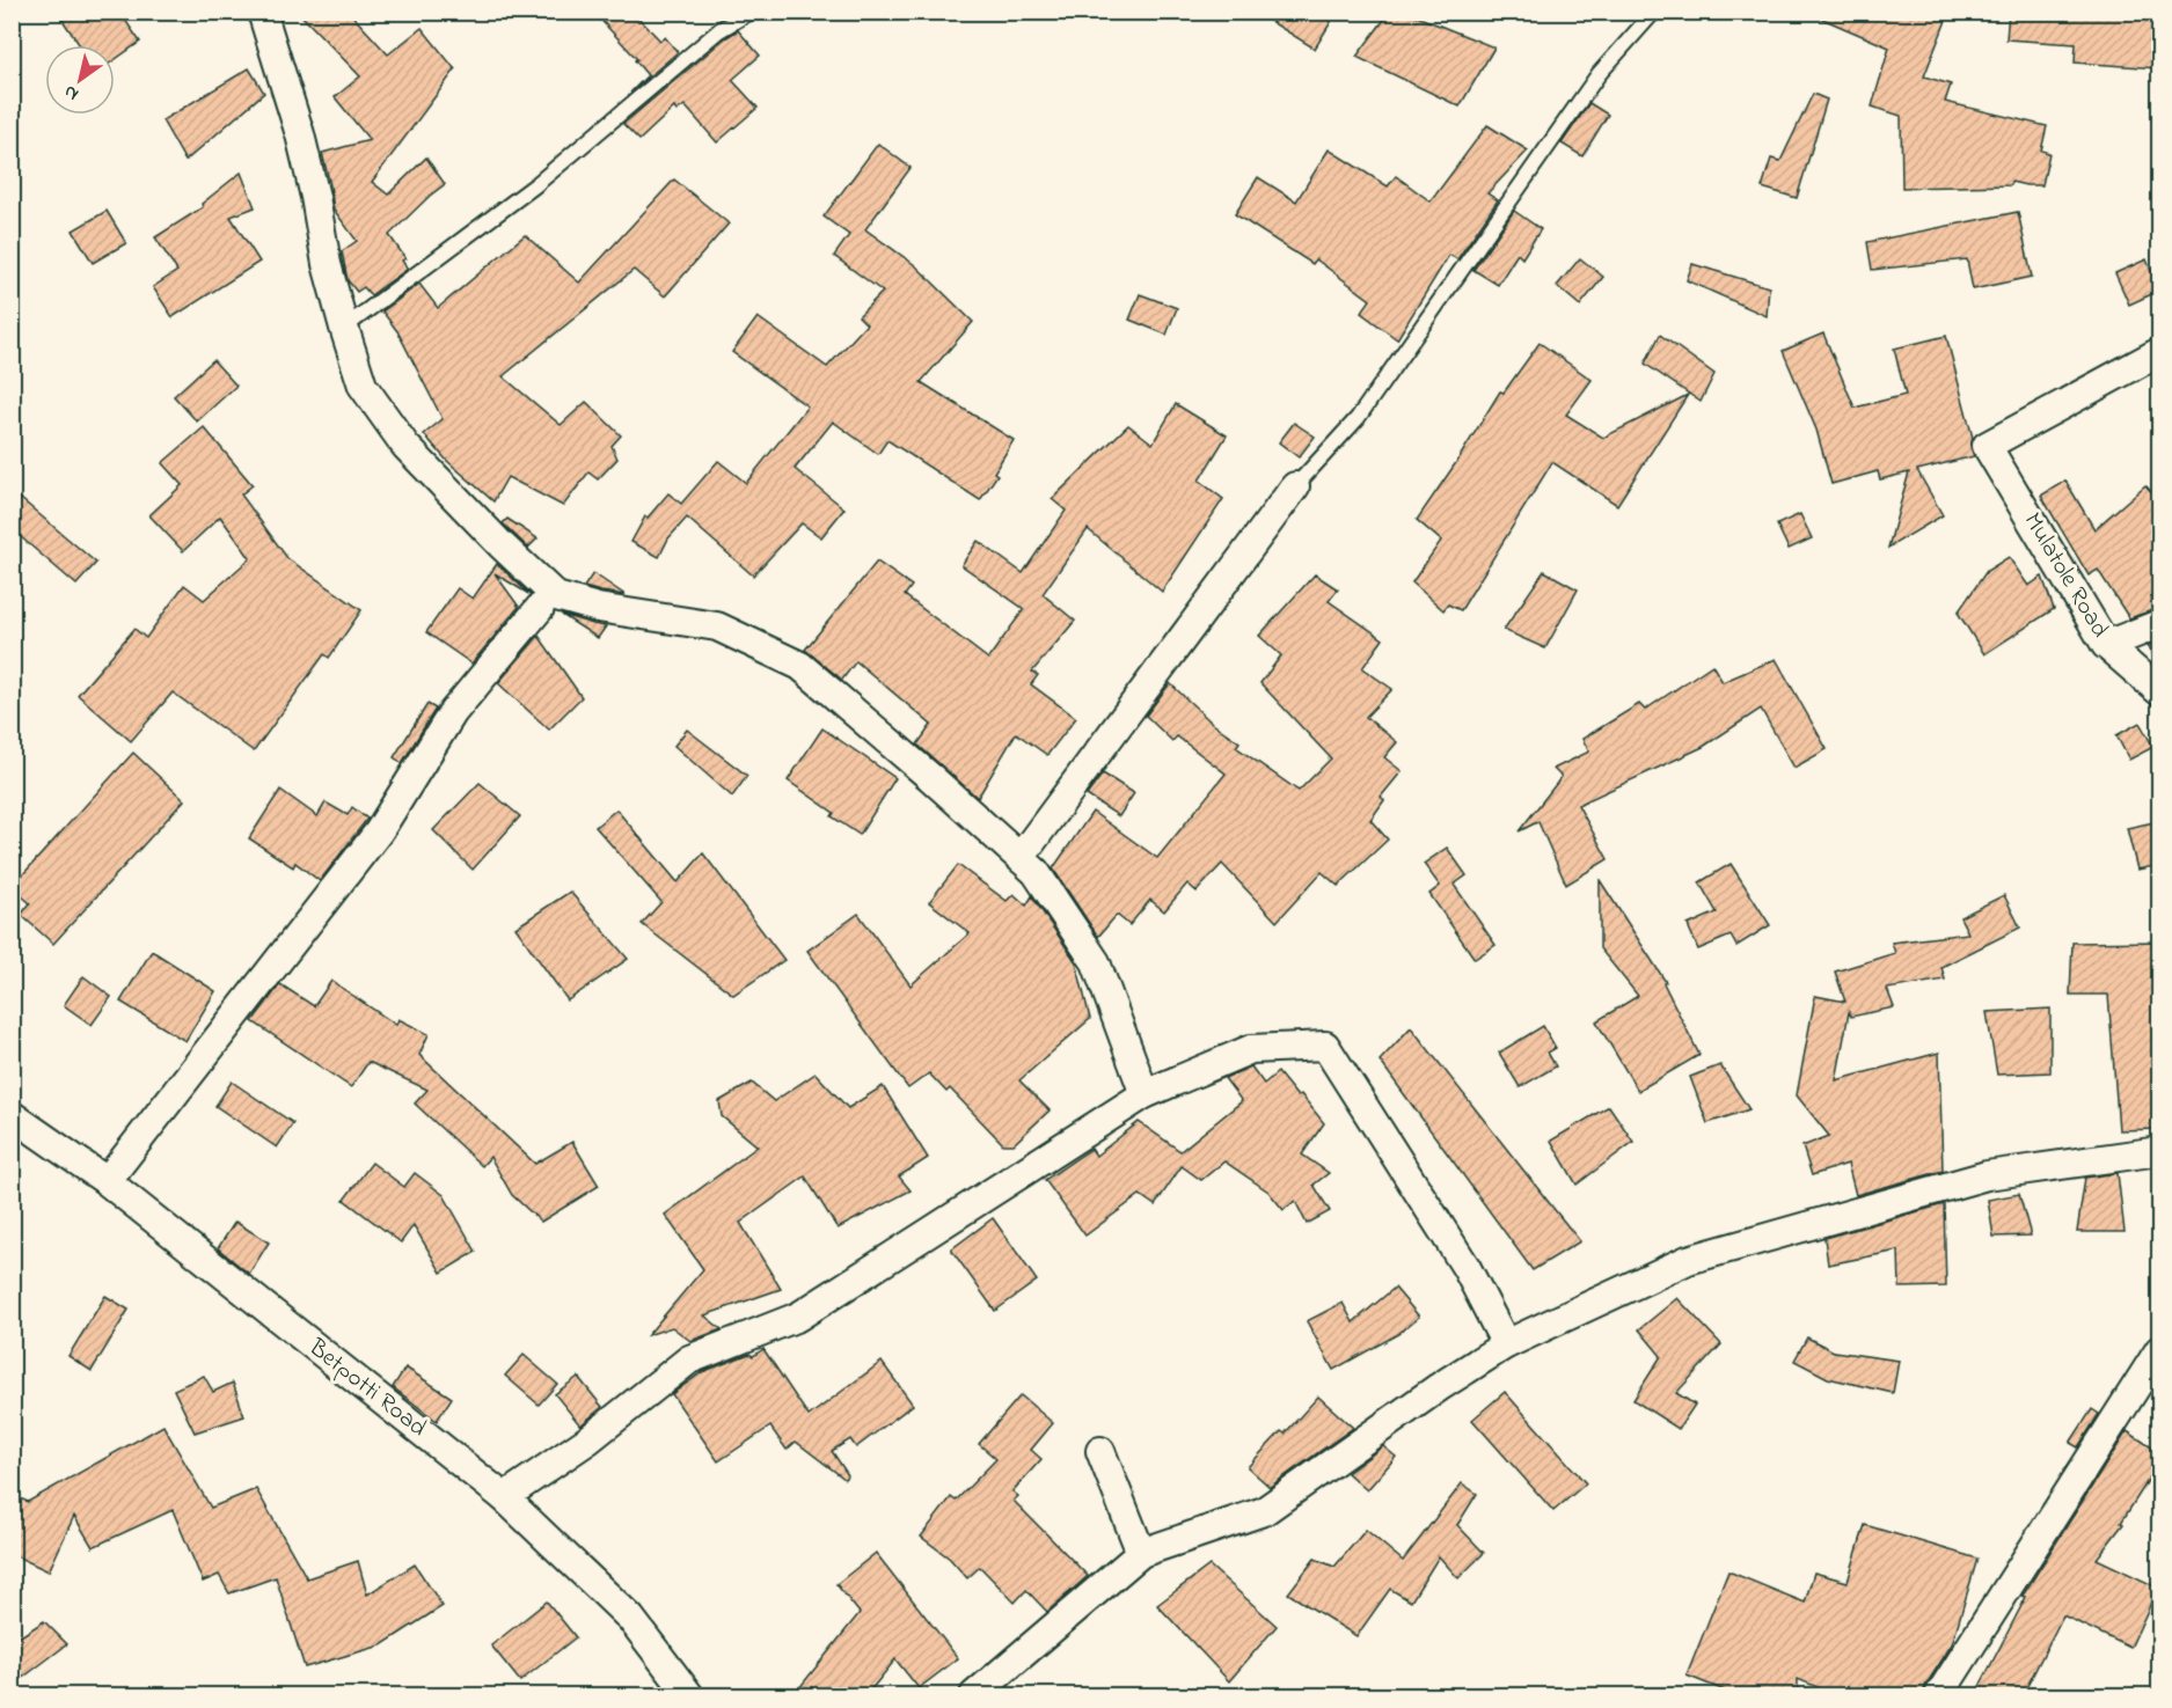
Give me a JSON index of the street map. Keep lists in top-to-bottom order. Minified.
{"streets":{"street":["Mulatole Road","Betpotti Road"]},"north":"bottom left"}
